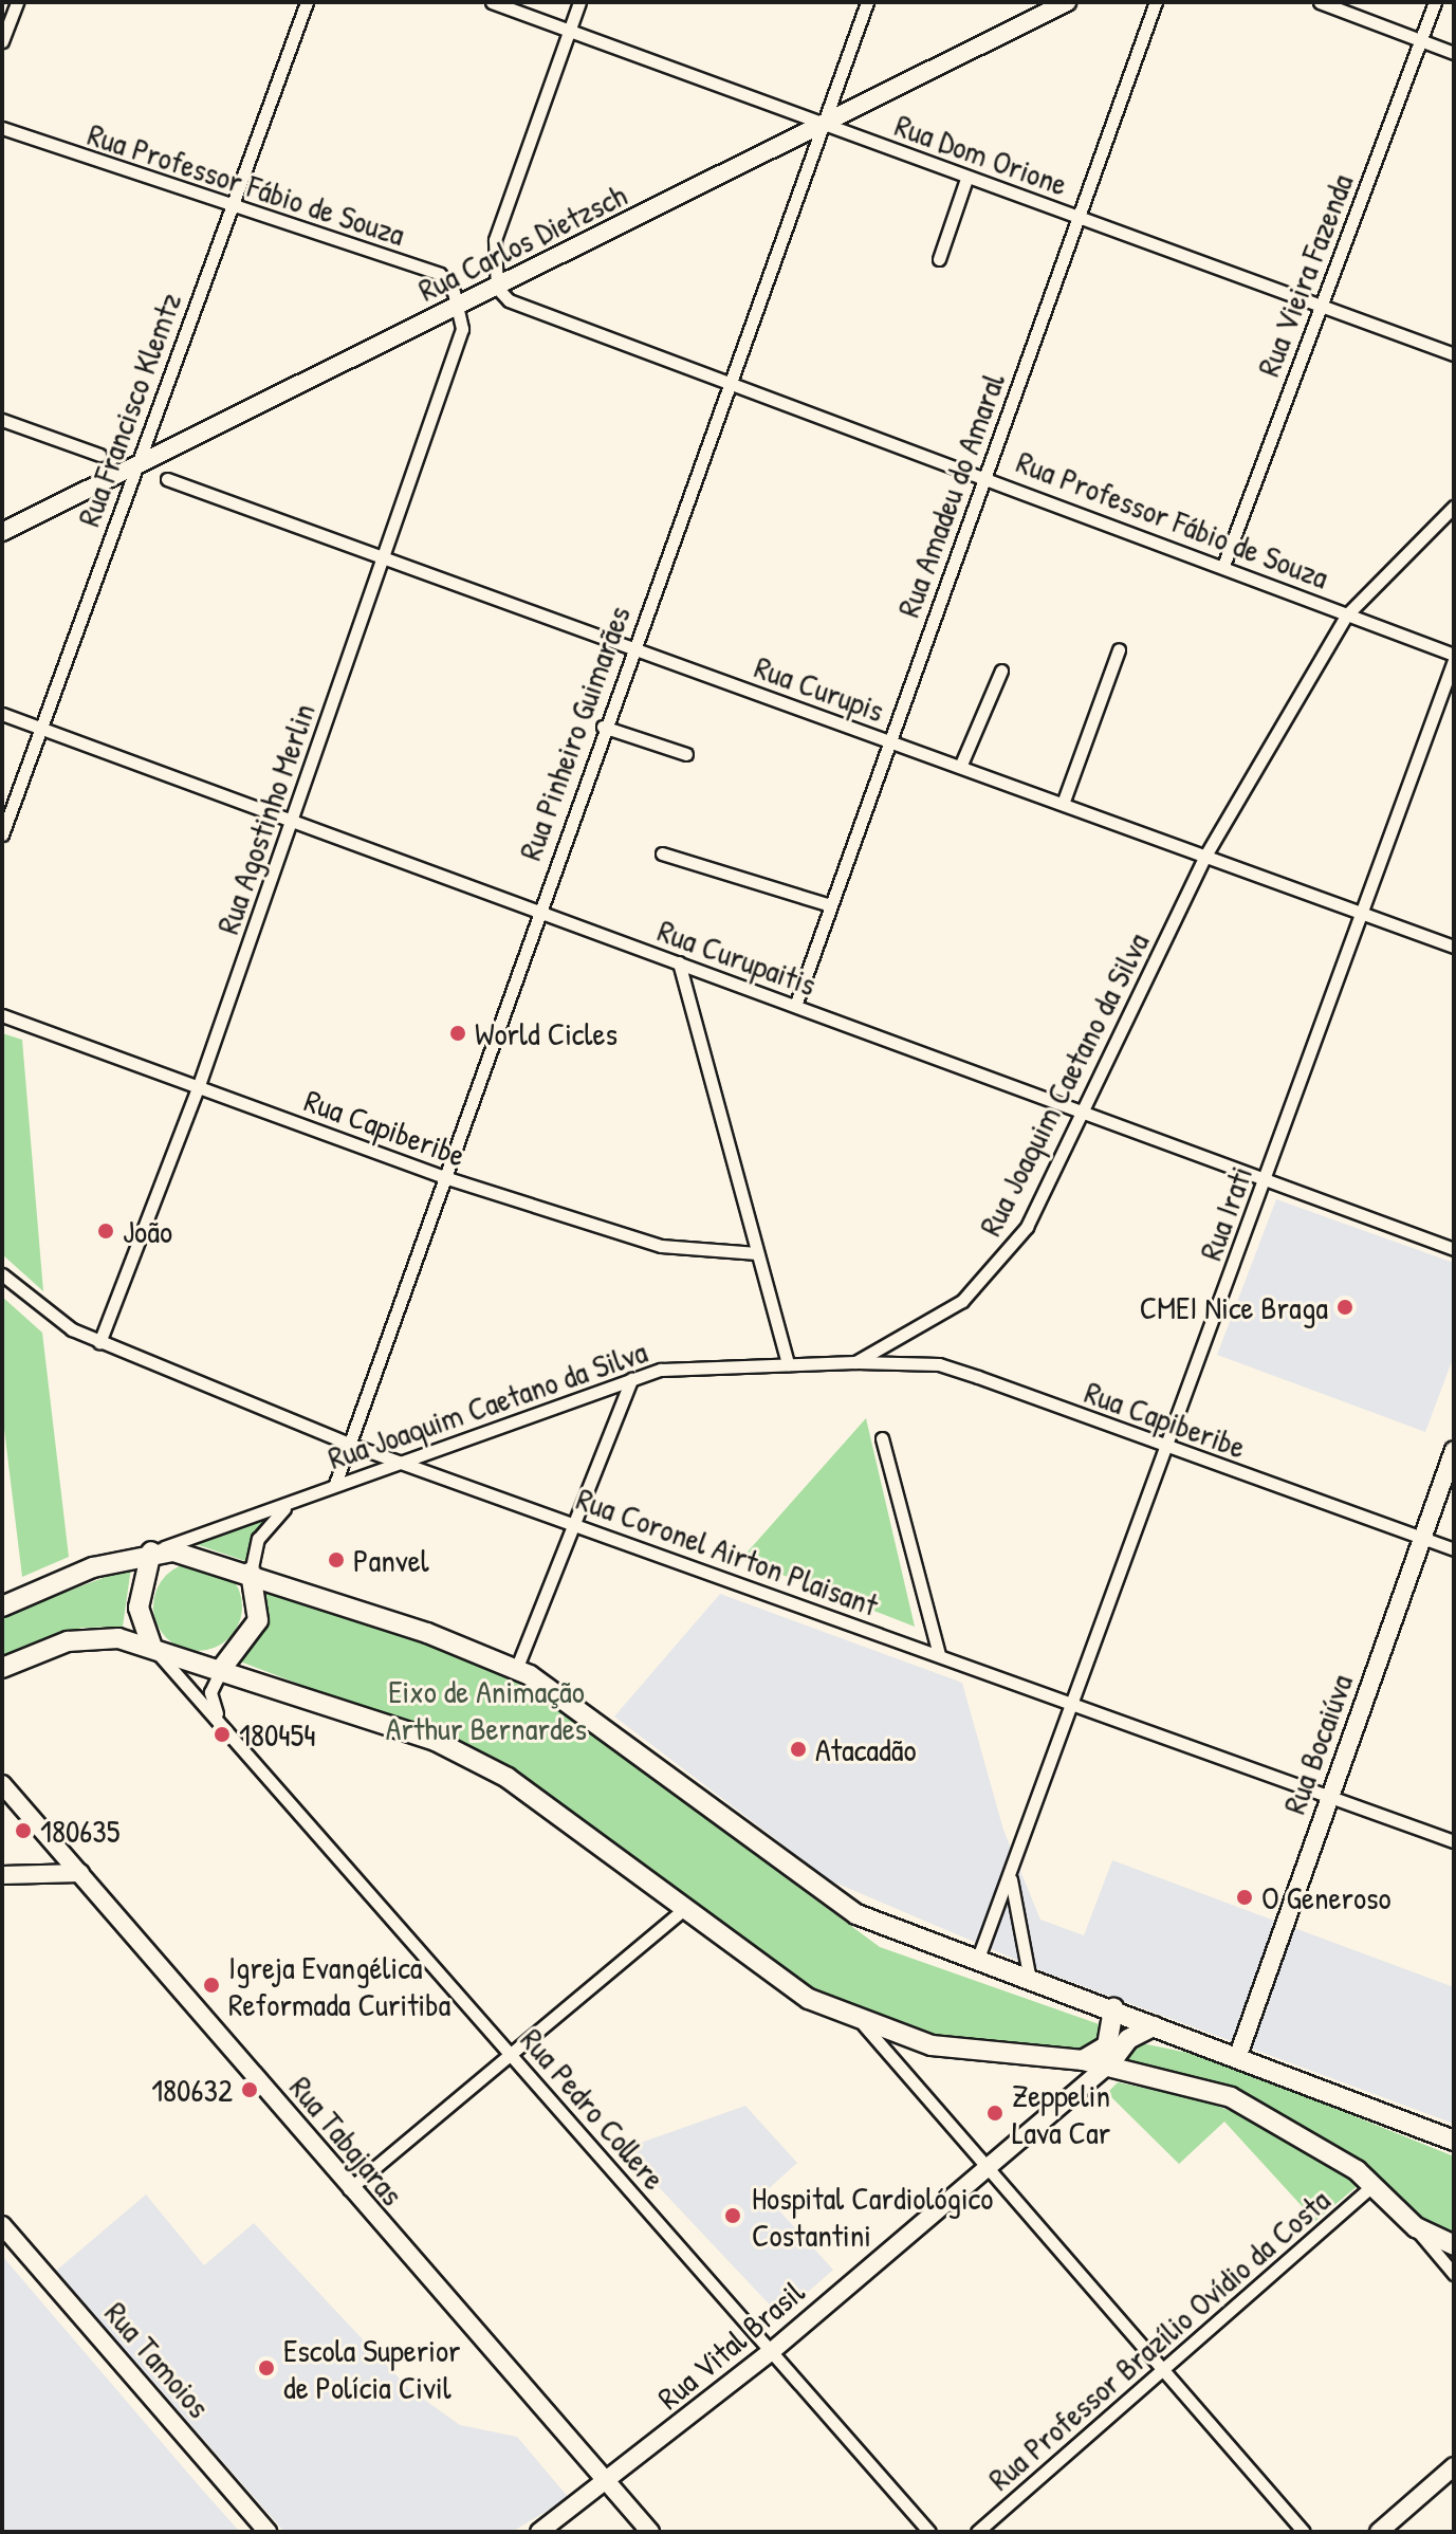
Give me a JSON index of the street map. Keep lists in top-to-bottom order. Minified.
{"streets":{"street":["Rua Dom Orione","Rua Professor Fábio de Souza","Rua Carlos Dietzsch","Rua Vieira Fazenda","Rua Francisco Klemtz","Rua Amadeu do Amaral","Rua Curupis","Rua Pinheiro Guimarães","Rua Agostinho Merlin","Rua Curupaitis","Rua Joaquim Caetano da Silva","Rua Capiberibe","Rua Irati","Rua Coronel Airton Plaisant","Rua Bocaiúva","Rua Pedro Collere","Rua Tabajaras","Rua Professor Brazílio Ovídio da Costa","Rua Vital Brasil","Rua Tamoios"]},"crossings":[["Rua Dom Orione","Rua Carlos Dietzsch"],["Rua Dom Orione","Rua Vieira Fazenda"],["Rua Dom Orione","Rua Amadeu do Amaral"],["Rua Dom Orione","Rua Pinheiro Guimarães"],["Rua Professor Fábio de Souza","Rua Carlos Dietzsch"],["Rua Professor Fábio de Souza","Rua Vieira Fazenda"],["Rua Professor Fábio de Souza","Rua Francisco Klemtz"],["Rua Professor Fábio de Souza","Rua Amadeu do Amaral"],["Rua Professor Fábio de Souza","Rua Pinheiro Guimarães"],["Rua Professor Fábio de Souza","Rua Agostinho Merlin"],["Rua Professor Fábio de Souza","Rua Joaquim Caetano da Silva"],["Rua Professor Fábio de Souza","Rua Irati"],["Rua Carlos Dietzsch","Rua Francisco Klemtz"],["Rua Carlos Dietzsch","Rua Pinheiro Guimarães"],["Rua Carlos Dietzsch","Rua Agostinho Merlin"],["Rua Francisco Klemtz","Rua Curupaitis"],["Rua Amadeu do Amaral","Rua Curupis"],["Rua Amadeu do Amaral","Rua Curupaitis"],["Rua Curupis","Rua Pinheiro Guimarães"],["Rua Curupis","Rua Agostinho Merlin"],["Rua Curupis","Rua Joaquim Caetano da Silva"],["Rua Curupis","Rua Irati"],["Rua Pinheiro Guimarães","Rua Curupaitis"],["Rua Pinheiro Guimarães","Rua Joaquim Caetano da Silva"],["Rua Pinheiro Guimarães","Rua Capiberibe"],["Rua Pinheiro Guimarães","Rua Coronel Airton Plaisant"],["Rua Agostinho Merlin","Rua Curupaitis"],["Rua Agostinho Merlin","Rua Capiberibe"],["Rua Agostinho Merlin","Rua Coronel Airton Plaisant"],["Rua Curupaitis","Rua Joaquim Caetano da Silva"],["Rua Curupaitis","Rua Irati"],["Rua Joaquim Caetano da Silva","Rua Capiberibe"],["Rua Joaquim Caetano da Silva","Rua Coronel Airton Plaisant"],["Rua Joaquim Caetano da Silva","Rua Pedro Collere"],["Rua Capiberibe","Rua Irati"],["Rua Capiberibe","Rua Bocaiúva"],["Rua Irati","Rua Coronel Airton Plaisant"],["Rua Coronel Airton Plaisant","Rua Bocaiúva"],["Rua Pedro Collere","Rua Vital Brasil"],["Rua Tabajaras","Rua Vital Brasil"]],"parks":["Eixo de Animação Arthur Bernardes"],"places":["World Cicles","João","CMEI Nice Braga","Panvel","180454","Atacadão","180635","O Generoso","Igreja Evangélica Reformada Curitiba","180632","Zeppelin Lava Car","Hospital Cardiológico Costantini","Escola Superior de Polícia Civil"]}
